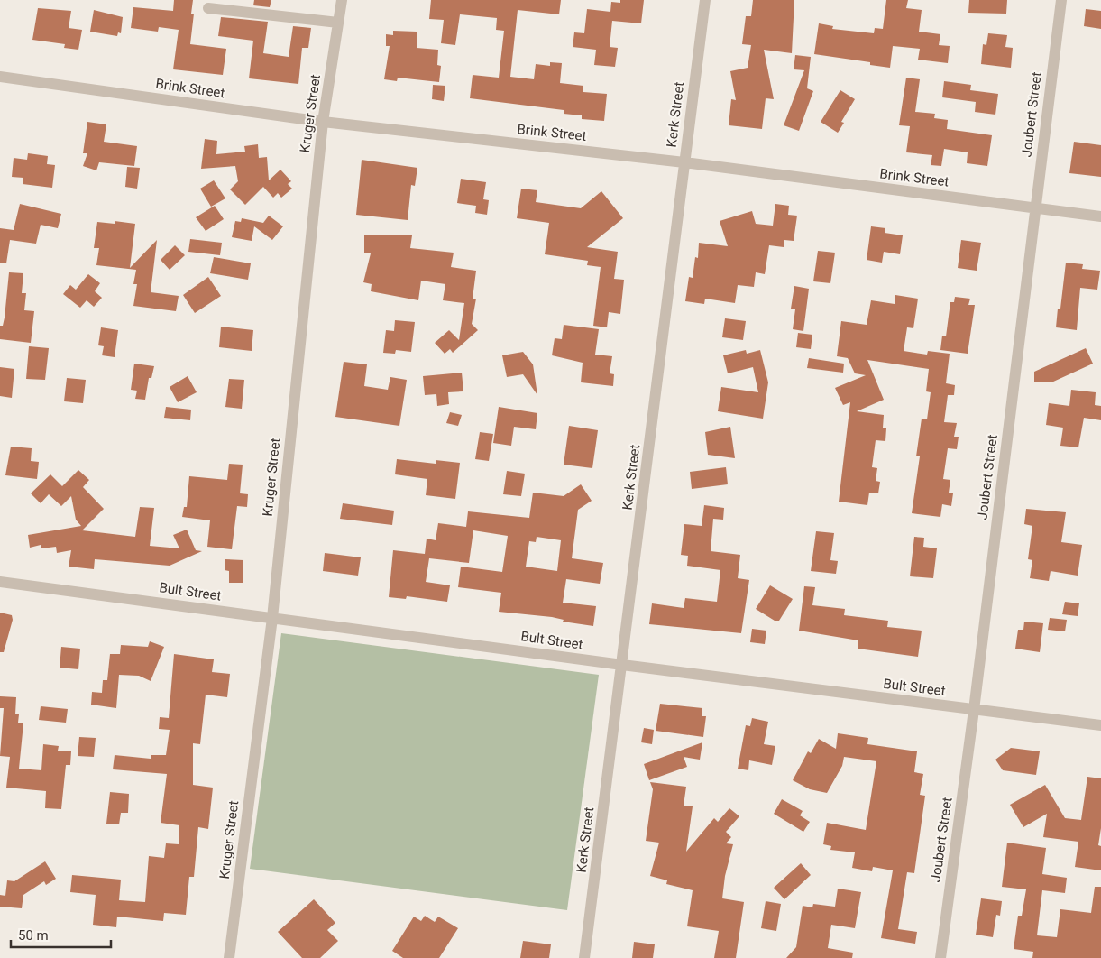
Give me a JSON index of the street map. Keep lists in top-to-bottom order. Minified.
{"streets":{"street":["Brink Street","Kruger Street","Kerk Street","Joubert Street","Bult Street"]},"crossings":[["Brink Street","Kruger Street"],["Brink Street","Kerk Street"],["Brink Street","Joubert Street"],["Kruger Street","Bult Street"],["Kerk Street","Bult Street"],["Joubert Street","Bult Street"]],"scale_bar":"50 m"}
